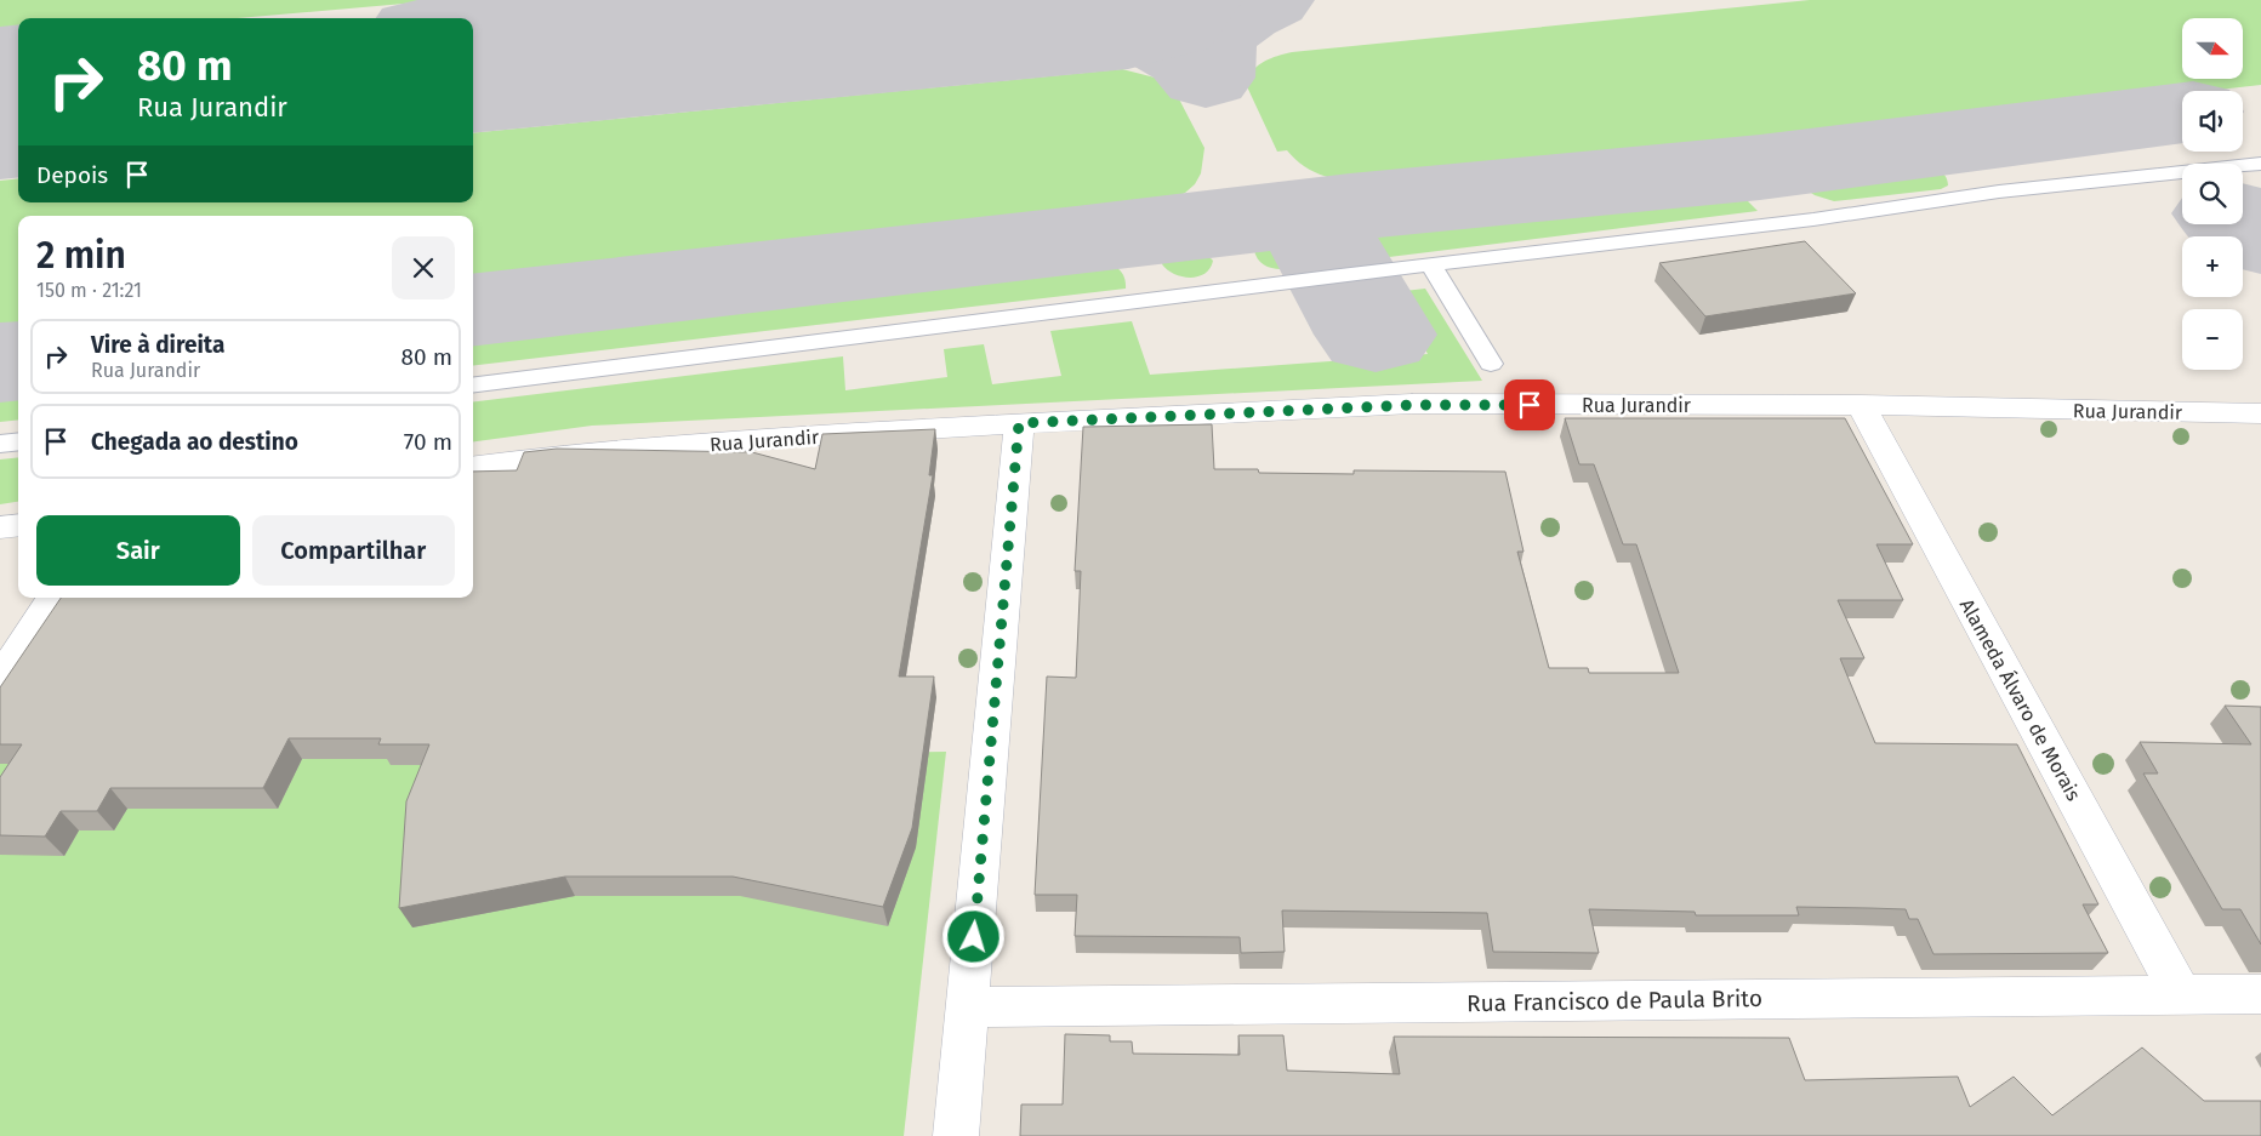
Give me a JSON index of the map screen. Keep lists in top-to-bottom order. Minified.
{"streets":{"street":["Rua Jurandir","Alameda Álvaro de Morais","Rua Francisco de Paula Brito"]},"crossings":[["Rua Jurandir","Alameda Álvaro de Morais"],["Alameda Álvaro de Morais","Rua Francisco de Paula Brito"]],"north":"right","page":{"map_buttons":["+","−"],"turn":["80 m","Rua Jurandir"],"then":"Depois","heading":["2 min","150 m · 21:21"],"list":[{"name":"Vire à direita","note":"Rua Jurandir","value":"80 m"},{"name":"Chegada ao destino","value":"70 m"}],"buttons":["Sair","Compartilhar"]}}
